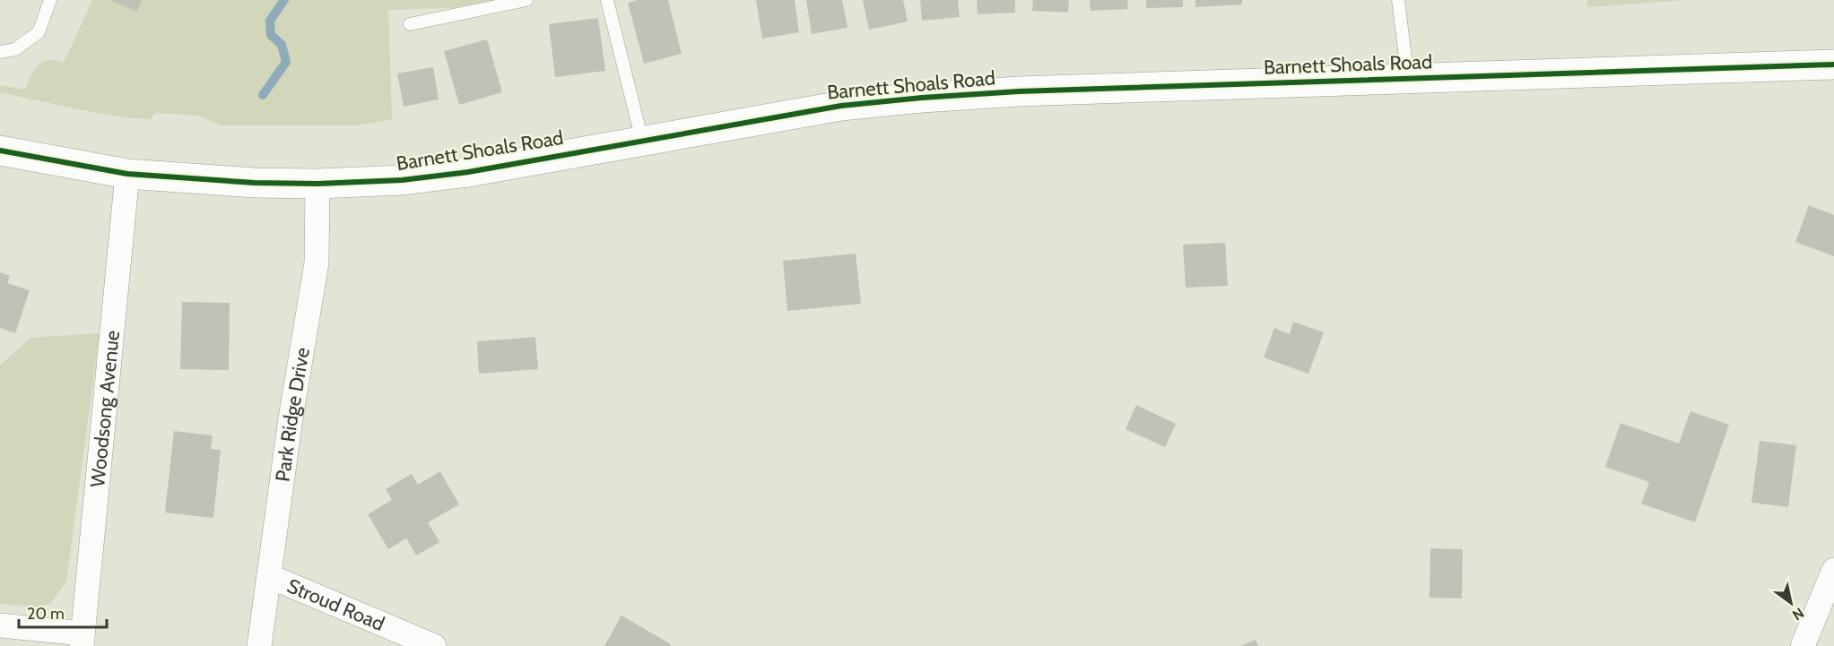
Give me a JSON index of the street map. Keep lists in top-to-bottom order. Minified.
{"streets":{"main road":["Barnett Shoals Road"],"street":["Woodsong Avenue","Park Ridge Drive","Stroud Road"]},"crossings":[["Barnett Shoals Road","Woodsong Avenue"],["Barnett Shoals Road","Park Ridge Drive"],["Park Ridge Drive","Stroud Road"]],"scale_bar":"20 m","north":"bottom right"}
